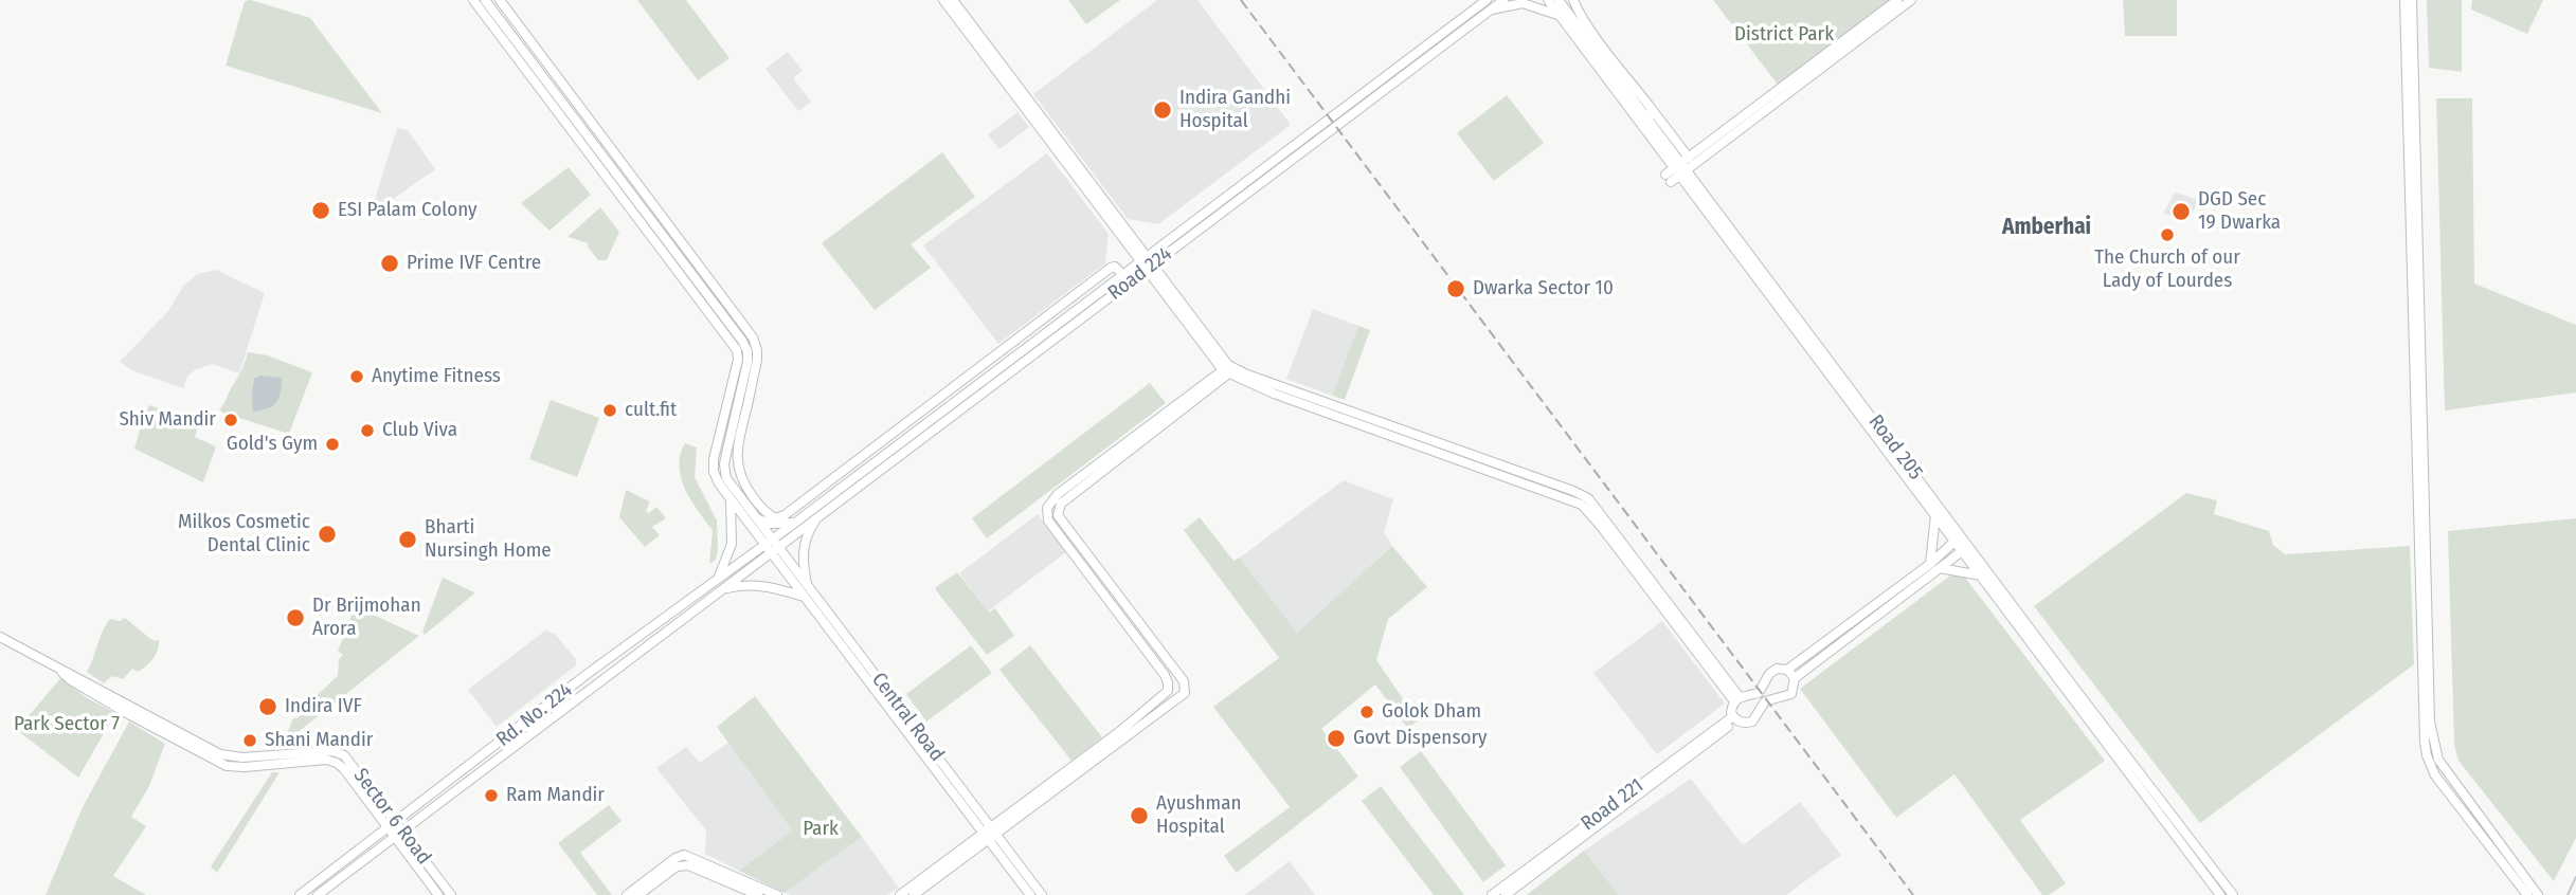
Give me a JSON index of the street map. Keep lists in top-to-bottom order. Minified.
{"streets":{"main road":["Road 224","Road 205","Rd. No. 224","Central Road","Road 221","Sector 6 Road"]},"crossings":[["Road 224","Rd. No. 224"],["Road 224","Central Road"],["Rd. No. 224","Central Road"],["Rd. No. 224","Sector 6 Road"]],"districts":["Amberhai"],"parks":["District Park","Park Sector 7","Park"],"places":["Indira Gandhi Hospital","ESI Palam Colony","DGD Sec 19 Dwarka","The Church of our Lady of Lourdes","Prime IVF Centre","Dwarka Sector 10","Anytime Fitness","cult.fit","Shiv Mandir","Club Viva","Gold's Gym","Milkos Cosmetic Dental Clinic","Bharti Nursingh Home","Dr Brijmohan Arora","Indira IVF","Golok Dham","Govt Dispensory","Shani Mandir","Ram Mandir","Ayushman Hospital"]}
